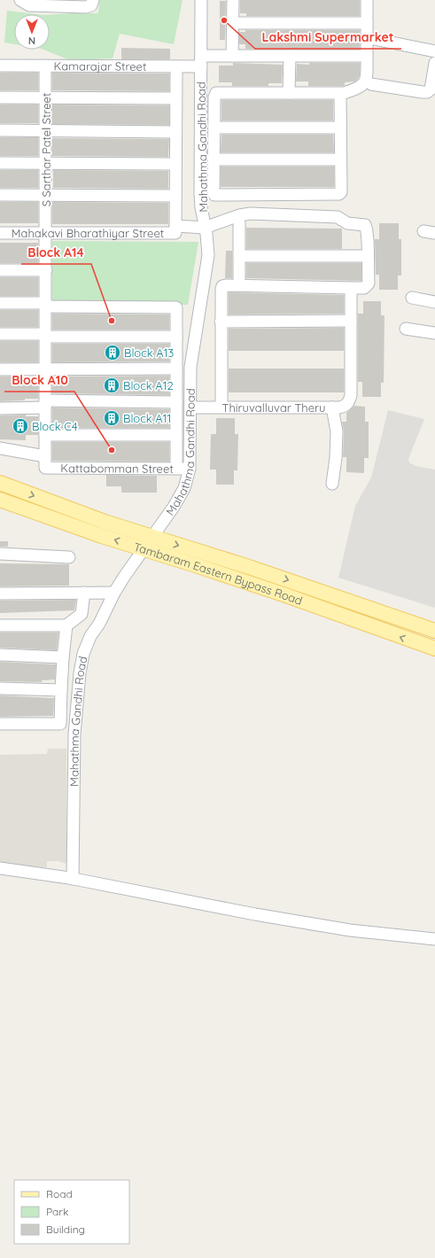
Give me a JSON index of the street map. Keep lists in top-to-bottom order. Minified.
{"streets":{"main road":["Tambaram Eastern Bypass Road"],"street":["Kamarajar Street","Mahathma Gandhi Road","S Sarthar Patel Street","Mahakavi Bharathiyar Street","Thiruvalluvar Theru","Kattabomman Street"]},"crossings":[["Kamarajar Street","Mahathma Gandhi Road"],["Kamarajar Street","S Sarthar Patel Street"],["Mahathma Gandhi Road","Mahakavi Bharathiyar Street"],["Mahathma Gandhi Road","Thiruvalluvar Theru"],["Mahathma Gandhi Road","Kattabomman Street"],["Mahathma Gandhi Road","Tambaram Eastern Bypass Road"],["S Sarthar Patel Street","Mahakavi Bharathiyar Street"],["S Sarthar Patel Street","Kattabomman Street"]],"places":{"other":["Lakshmi Supermarket","Block A14","Block A10"],"building":["Block A13","Block A12","Block A11","Block C4"]},"legend":["Road","Park","Building"],"north":"bottom"}
